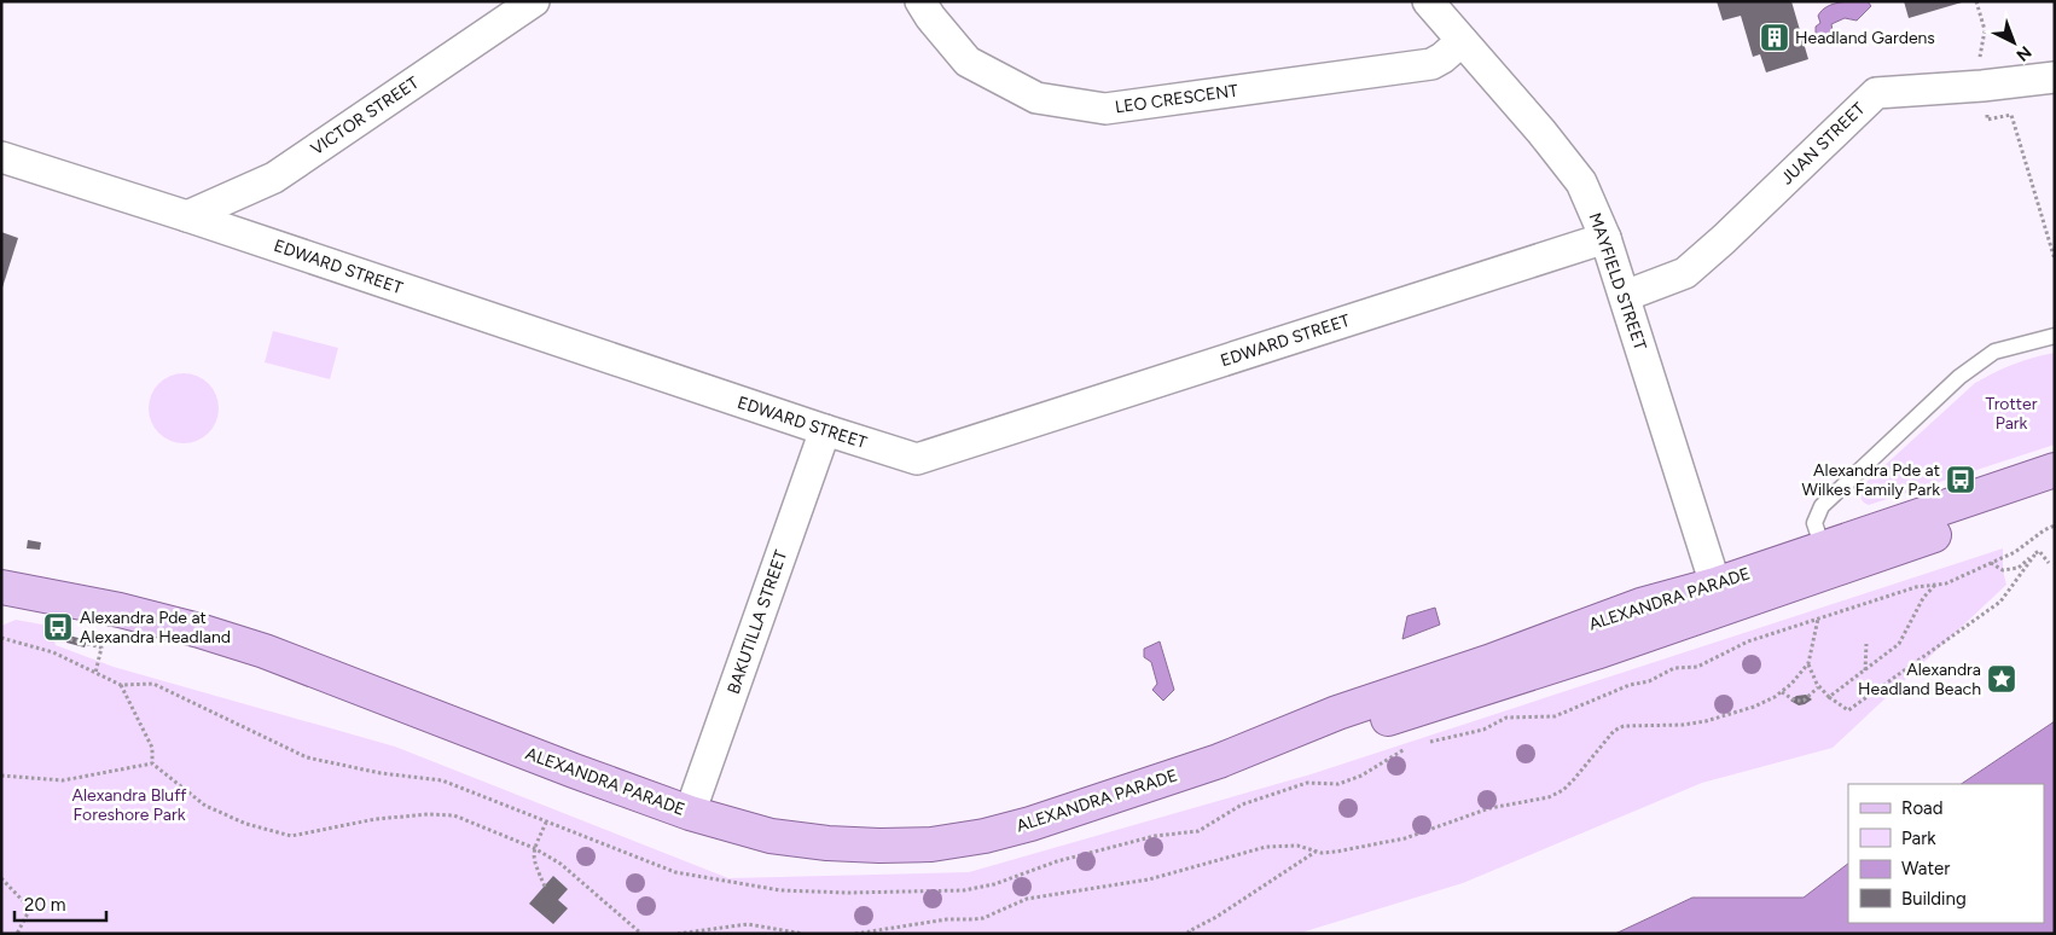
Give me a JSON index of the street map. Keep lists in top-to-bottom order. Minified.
{"streets":{"main road":["ALEXANDRA PARADE"],"street":["LEO CRESCENT","VICTOR STREET","JUAN STREET","EDWARD STREET","MAYFIELD STREET","BAKUTILLA STREET"]},"crossings":[["LEO CRESCENT","MAYFIELD STREET"],["VICTOR STREET","EDWARD STREET"],["JUAN STREET","MAYFIELD STREET"],["EDWARD STREET","MAYFIELD STREET"],["EDWARD STREET","BAKUTILLA STREET"],["MAYFIELD STREET","ALEXANDRA PARADE"],["ALEXANDRA PARADE","BAKUTILLA STREET"]],"parks":["Trotter Park","Alexandra Bluff Foreshore Park"],"places":{"building":["Headland Gardens"],"bus stop":["Alexandra Pde at Wilkes Family Park","Alexandra Pde at Alexandra Headland"],"place":["Alexandra Headland Beach"]},"legend":["Road","Park","Water","Building"],"scale_bar":"20 m","north":"bottom right"}
